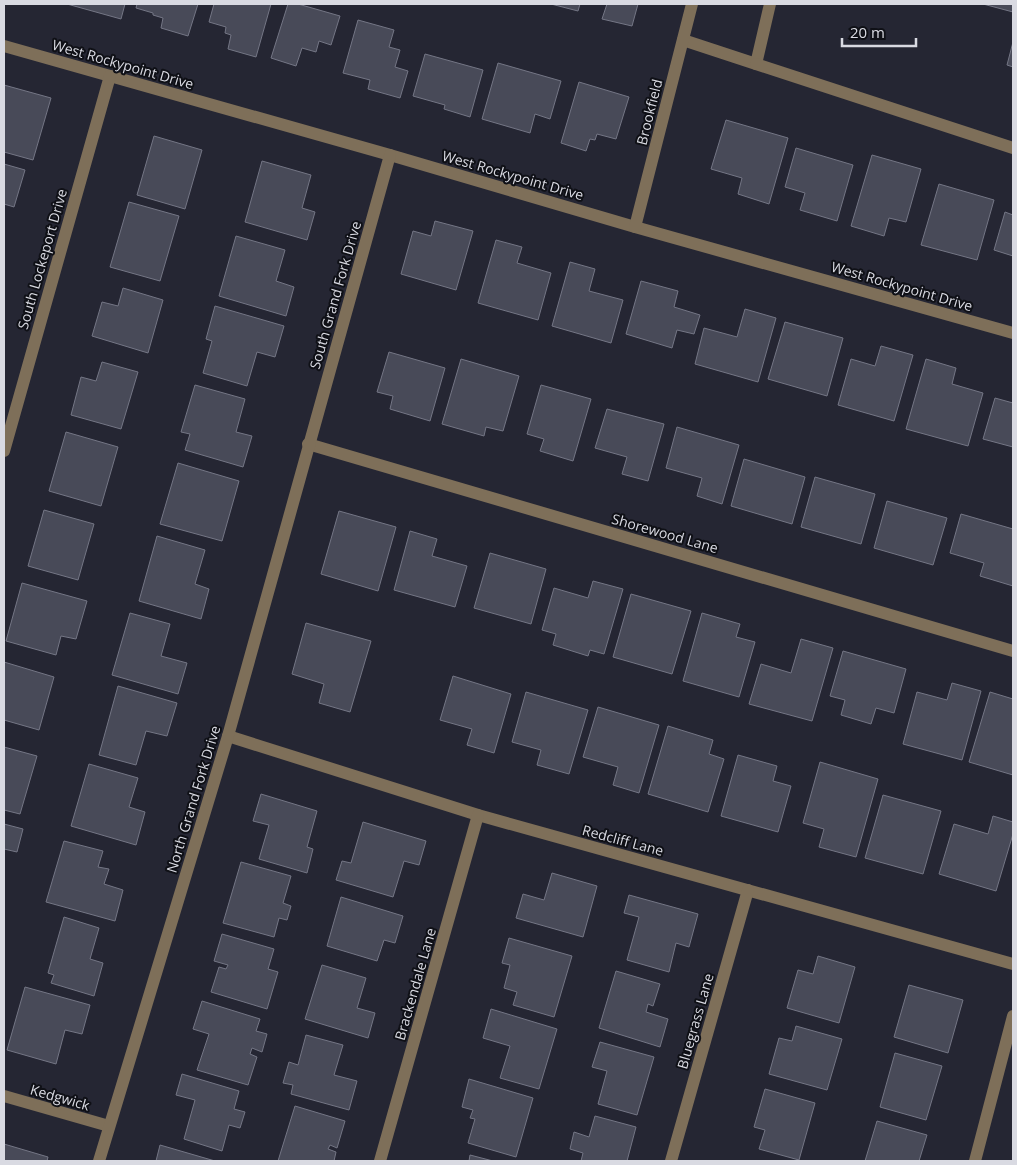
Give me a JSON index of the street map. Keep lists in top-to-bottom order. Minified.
{"streets":{"street":["West Rockypoint Drive","Brookfield","South Lockeport Drive","South Grand Fork Drive","Shorewood Lane","North Grand Fork Drive","Redcliff Lane","Brackendale Lane","Bluegrass Lane","Kedgwick"]},"crossings":[["West Rockypoint Drive","Brookfield"],["West Rockypoint Drive","South Lockeport Drive"],["West Rockypoint Drive","South Grand Fork Drive"],["South Grand Fork Drive","Shorewood Lane"],["South Grand Fork Drive","North Grand Fork Drive"],["Shorewood Lane","North Grand Fork Drive"],["North Grand Fork Drive","Redcliff Lane"],["North Grand Fork Drive","Kedgwick"],["Redcliff Lane","Brackendale Lane"],["Redcliff Lane","Bluegrass Lane"]],"scale_bar":"20 m"}
